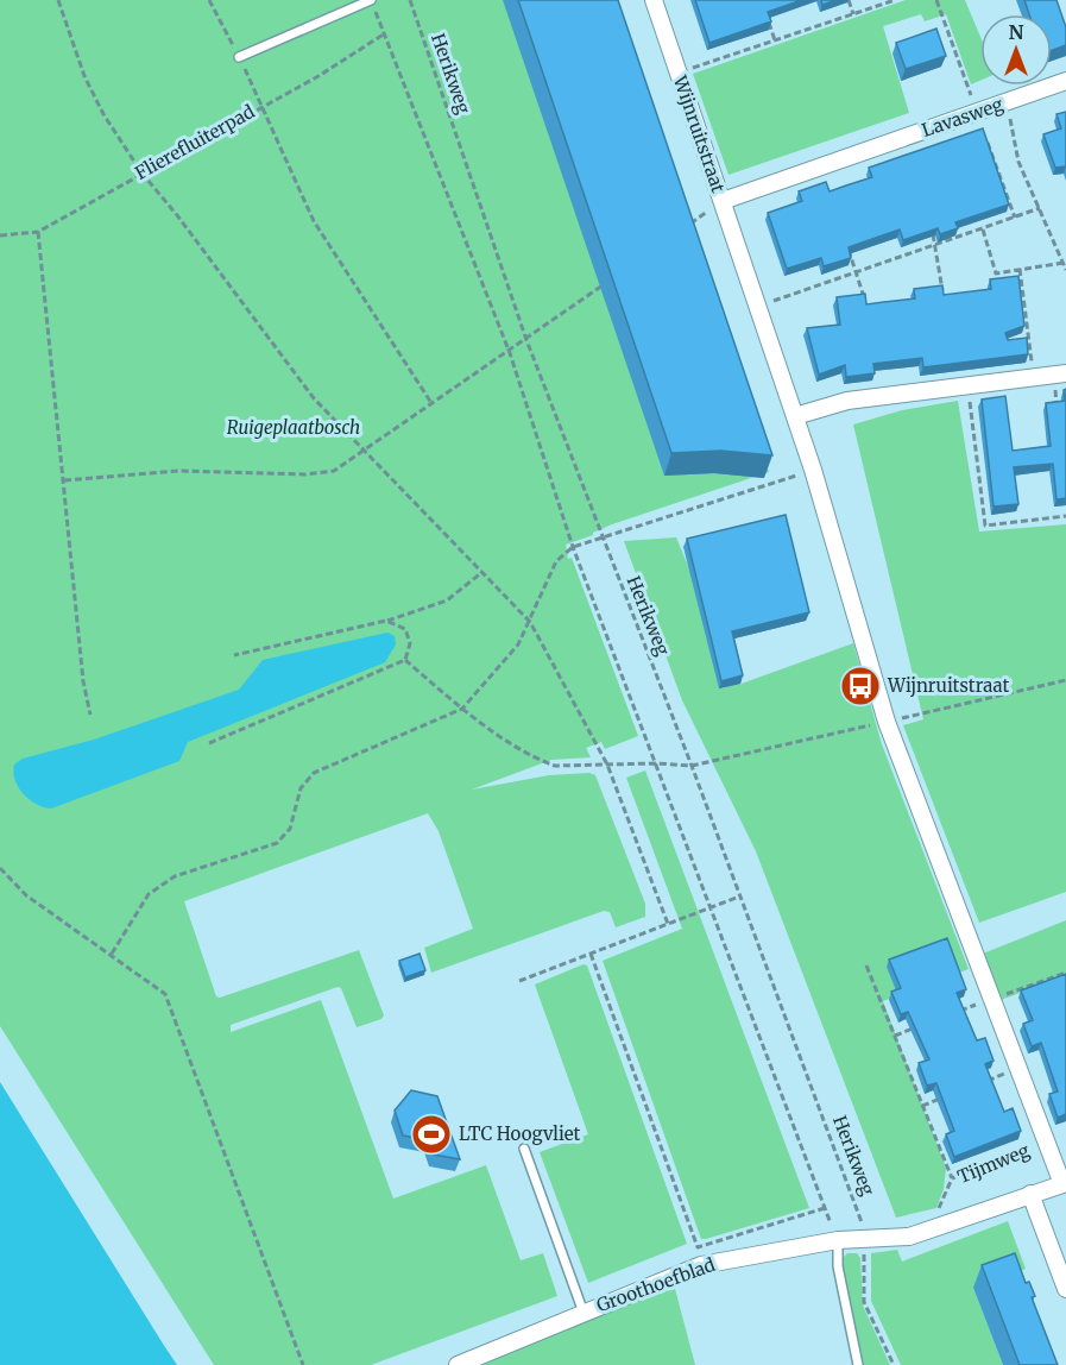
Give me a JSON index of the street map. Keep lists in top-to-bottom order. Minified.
{"streets":{"street":["Lavasweg","Wijnruitstraat","Groothoefblad"],"path":["Herikweg","Flierefluiterpad","Tijmweg"]},"crossings":[["Herikweg","Groothoefblad"],["Lavasweg","Wijnruitstraat"],["Wijnruitstraat","Tijmweg"]],"parks":["Ruigeplaatbosch"],"places":{"bus stop":["Wijnruitstraat"],"sports":["LTC Hoogvliet"]},"north":"top"}
